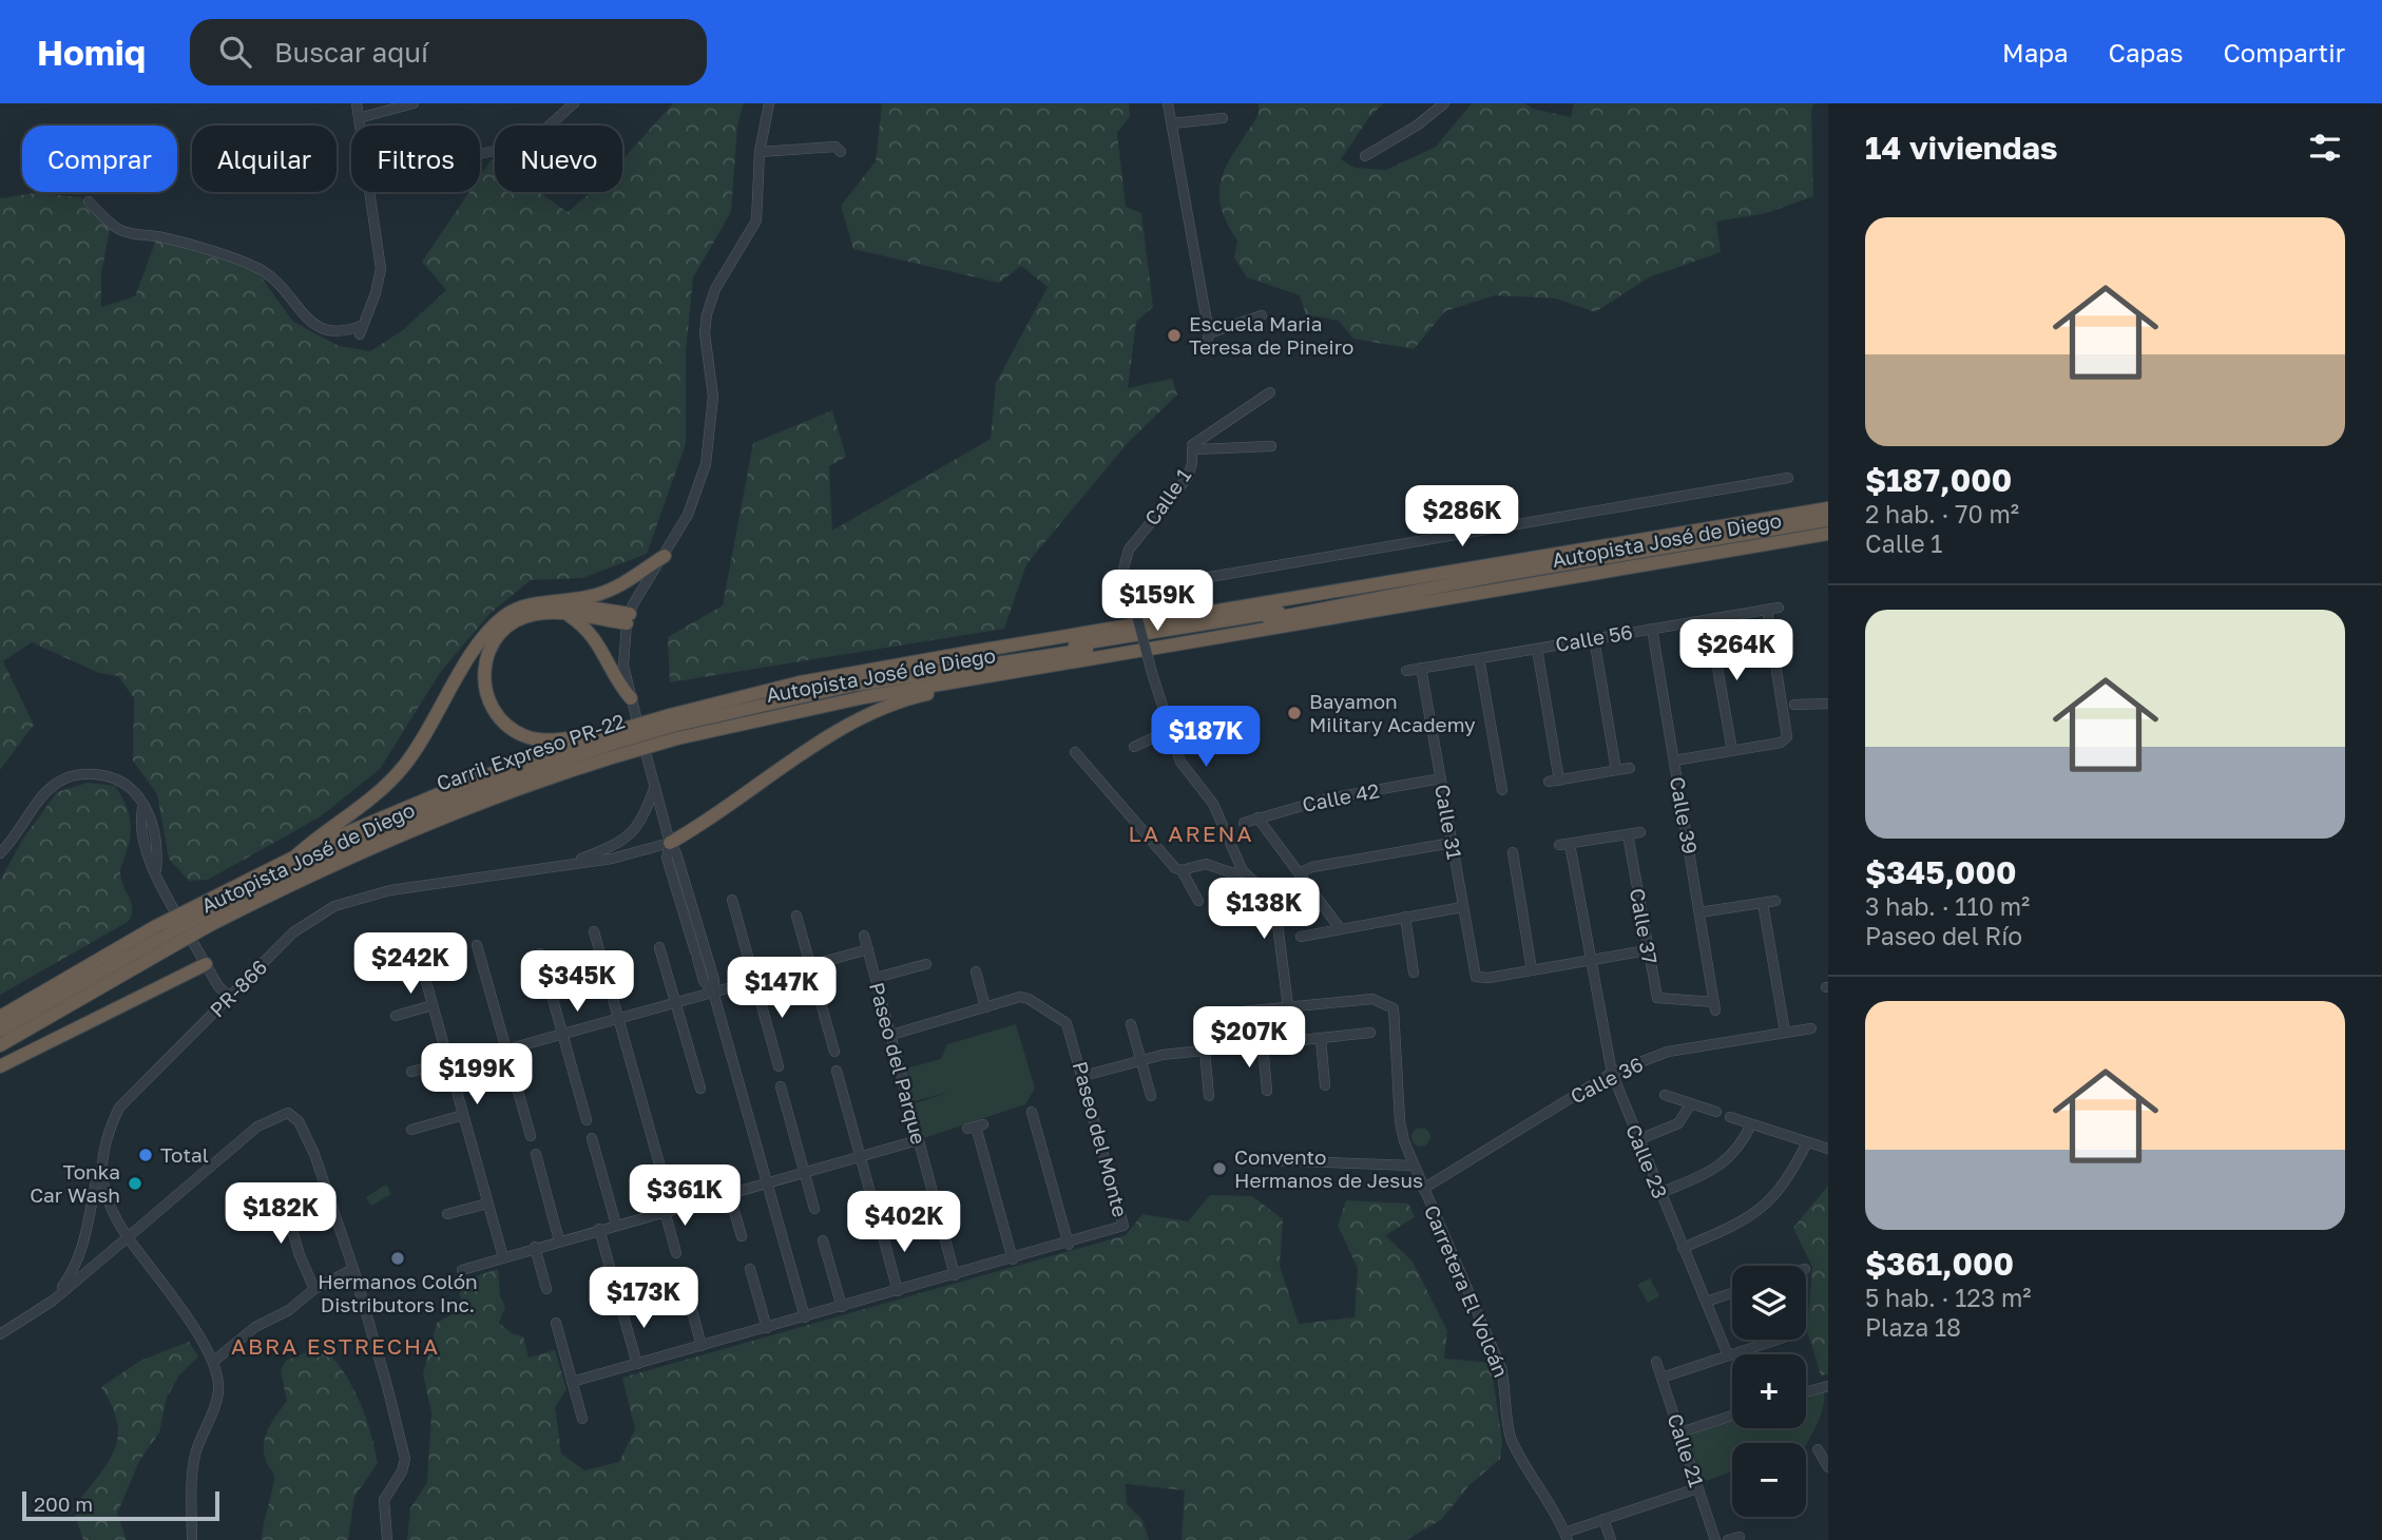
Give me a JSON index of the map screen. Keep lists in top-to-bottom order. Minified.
{"streets":{"highway":["Autopista José de Diego"],"street":["Calle 1","Calle 56","Calle 42","Calle 39","Calle 31","Calle 37","PR-866","Paseo del Parque","Calle 36","Paseo del Monte","Calle 23","Carretera El Volcán","Calle 21"]},"crossings":[["Calle 56","Calle 39"],["Calle 56","Calle 31"],["Calle 42","Calle 31"],["Calle 39","Calle 37"],["Calle 37","Calle 23"],["Paseo del Parque","Paseo del Monte"],["Calle 36","Calle 23"],["Calle 36","Carretera El Volcán"]],"districts":["LA ARENA","ABRA ESTRECHA"],"places":["Escuela Maria Teresa de Pineiro","Bayamon Military Academy","Total","Convento Hermanos de Jesus","Tonka Car Wash","Hermanos Colón Distributors Inc."],"scale_bar":"200 m","page":{"header":"Homiq","search":"Buscar aquí","nav":["Mapa","Capas","Compartir"],"heading":"14 viviendas","chip":["Comprar","Alquilar","Filtros","Nuevo"],"list":[{"name":"$187,000","note":"2 hab. · 70 m² · Calle 1"},{"name":"$345,000","note":"3 hab. · 110 m² · Paseo del Río"},{"name":"$361,000","note":"5 hab. · 123 m² · Plaza 18"}],"price":["$286K","$159K","$264K","$187K","$138K","$242K","$345K","$147K","$207K","$199K","$361K","$182K","$402K","$173K"],"map_buttons":["+","−"],"scale":"200 m"}}
